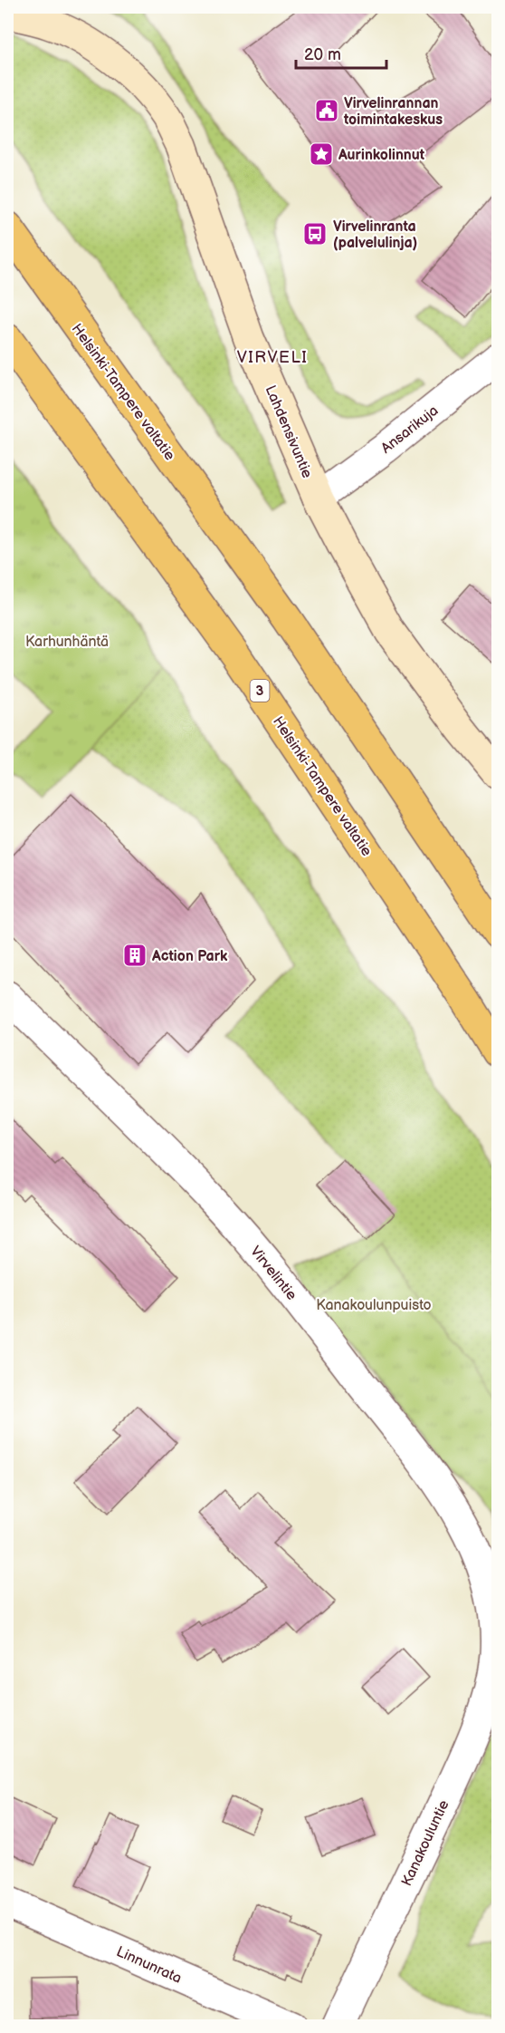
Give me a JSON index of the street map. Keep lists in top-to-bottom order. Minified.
{"streets":{"highway":["Helsinki-Tampere valtatie","3"],"main road":["Lahdensivuntie"],"street":["Ansarikuja","Virvelintie","Kanakouluntie","Linnunrata"]},"crossings":[["Ansarikuja","Lahdensivuntie"],["Virvelintie","Kanakouluntie"]],"districts":["VIRVELI"],"parks":["Karhunhäntä","Kanakoulunpuisto"],"places":{"public building":["Virvelinrannan toimintakeskus"],"place":["Aurinkolinnut"],"bus stop":["Virvelinranta (palvelulinja)"],"building":["Action Park"]},"scale_bar":"20 m"}
